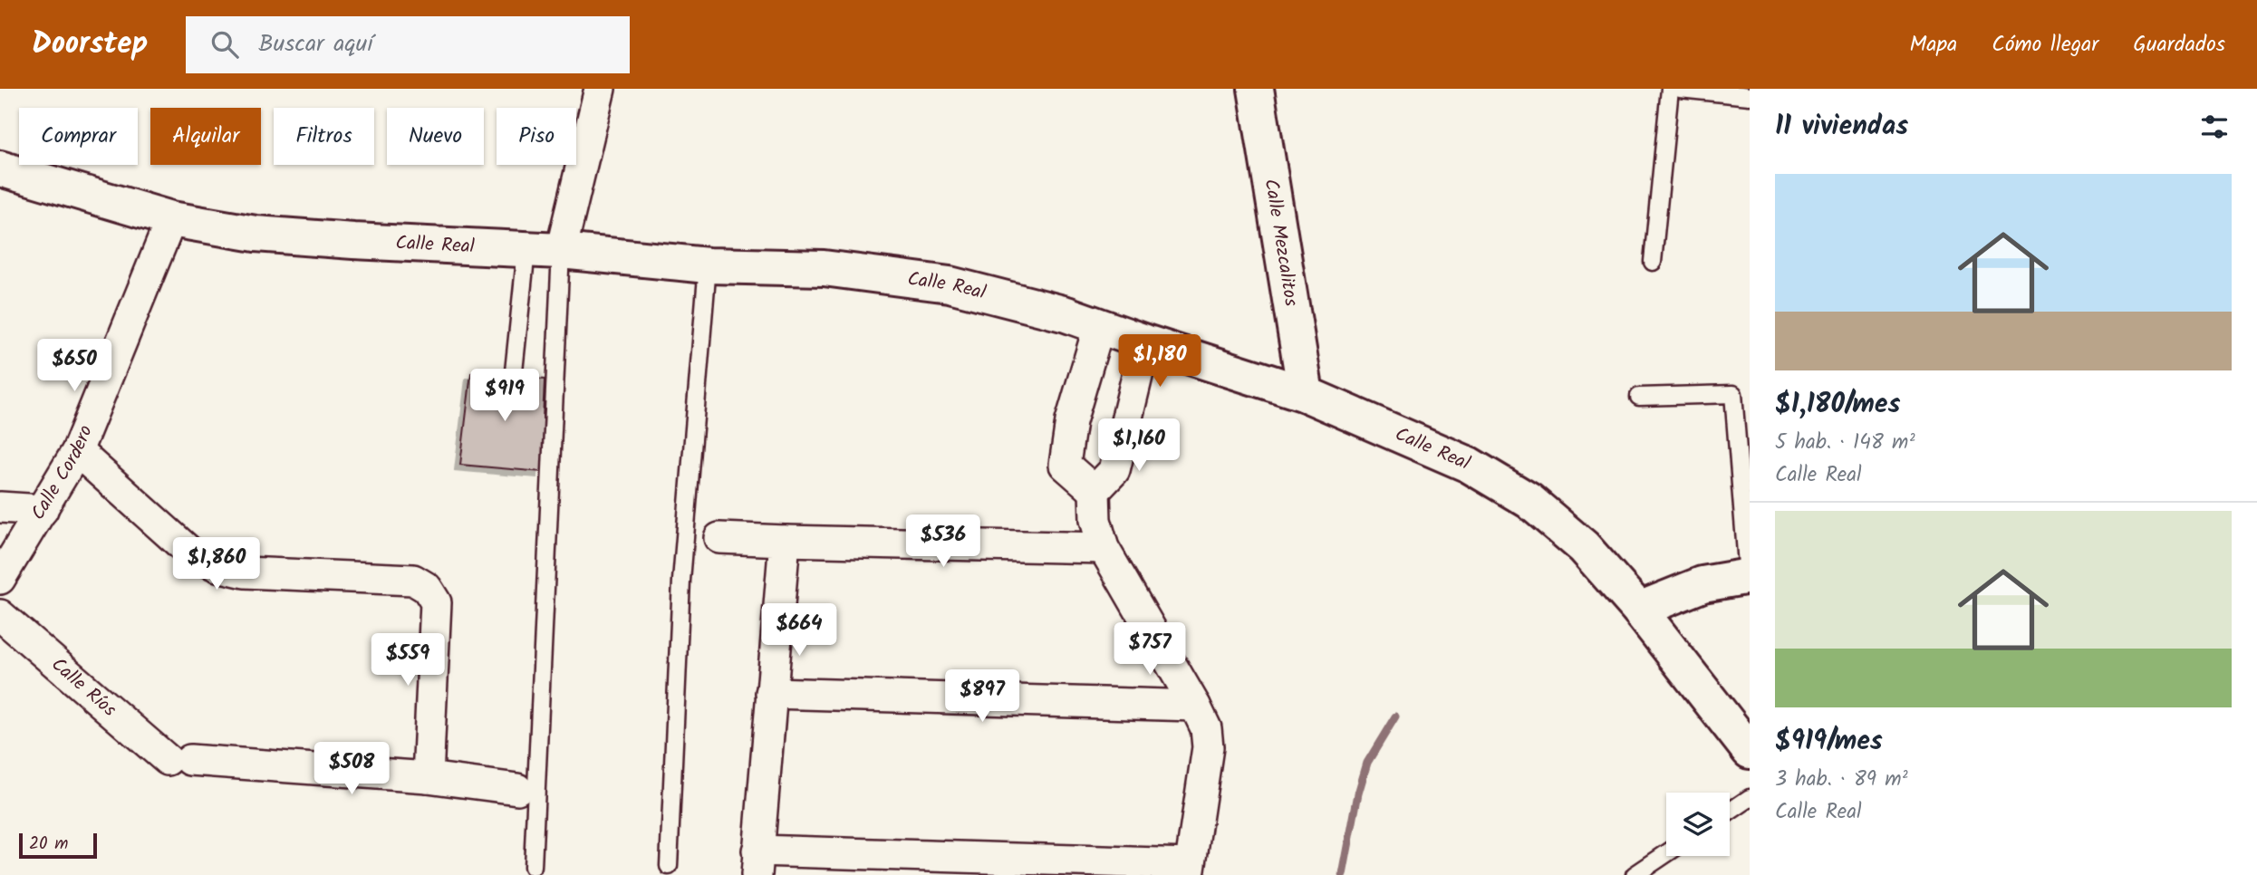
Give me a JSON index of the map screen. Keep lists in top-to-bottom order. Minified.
{"streets":{"main road":["Calle Mezcalitos","Calle Real"],"street":["Calle Cordero","Calle Ríos"]},"crossings":[["Calle Mezcalitos","Calle Real"],["Calle Real","Calle Cordero"]],"scale_bar":"20 m","page":{"header":"Doorstep","search":"Buscar aquí","nav":["Mapa","Cómo llegar","Guardados"],"heading":"11 viviendas","chip":["Comprar","Alquilar","Filtros","Nuevo","Piso"],"list":[{"name":"$1,180/mes","note":"5 hab. · 148 m² · Calle Real"},{"name":"$919/mes","note":"3 hab. · 89 m² · Calle Real"}],"price":["$1,180","$650","$919","$1,160","$536","$1,860","$664","$757","$559","$897","$508"],"scale":"20 m"}}
